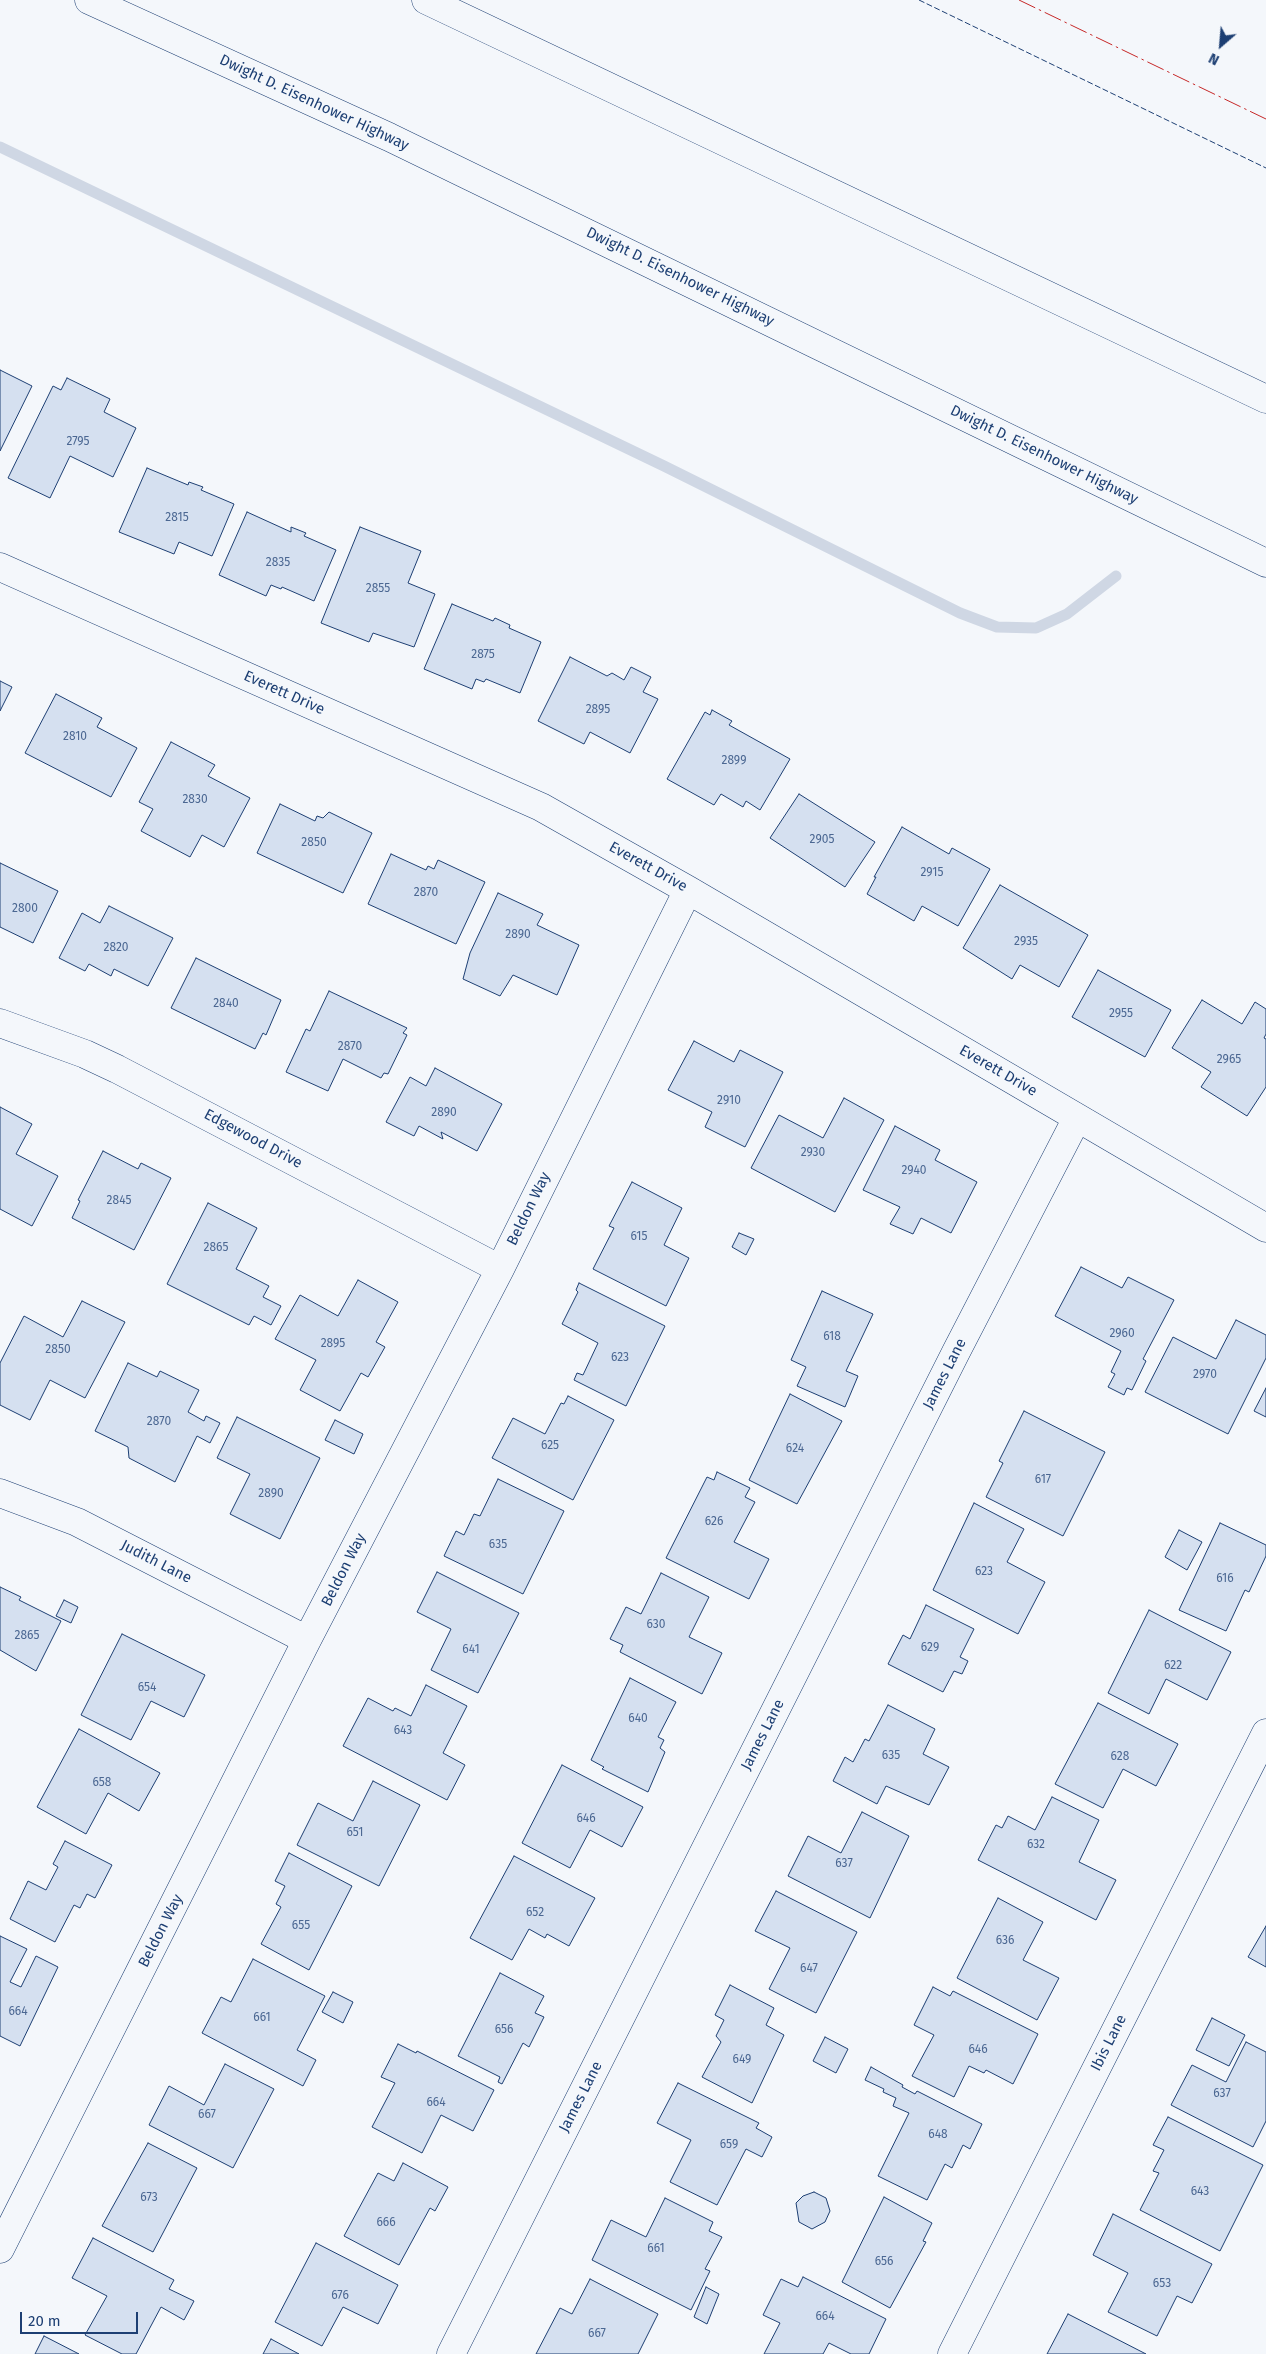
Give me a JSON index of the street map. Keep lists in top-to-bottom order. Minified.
{"streets":{"main road":["Dwight D. Eisenhower Highway","Everett Drive","Edgewood Drive","Beldon Way","James Lane","Judith Lane","Ibis Lane"]},"crossings":[["Everett Drive","Beldon Way"],["Everett Drive","James Lane"],["Edgewood Drive","Beldon Way"],["Beldon Way","Judith Lane"]],"house_numbers":["2795","2815","2835","2855","2875","2895","2810","2899","2830","2905","2850","2915","2870","2800","2890","2935","2820","2840","2955","2870","2965","2910","2890","2930","2940","2845","615","2865","2960","618","2895","2850","623","2970","2870","625","624","617","2890","626","635","623","616","630","2865","629","641","622","654","640","643","635","628","658","646","651","632","637","652","655","636","647","664","661","656","646","649","637","664","667","648","659","643","673","666","661","656","653","676","664","667"],"scale_bar":"20 m","north":"bottom left"}
